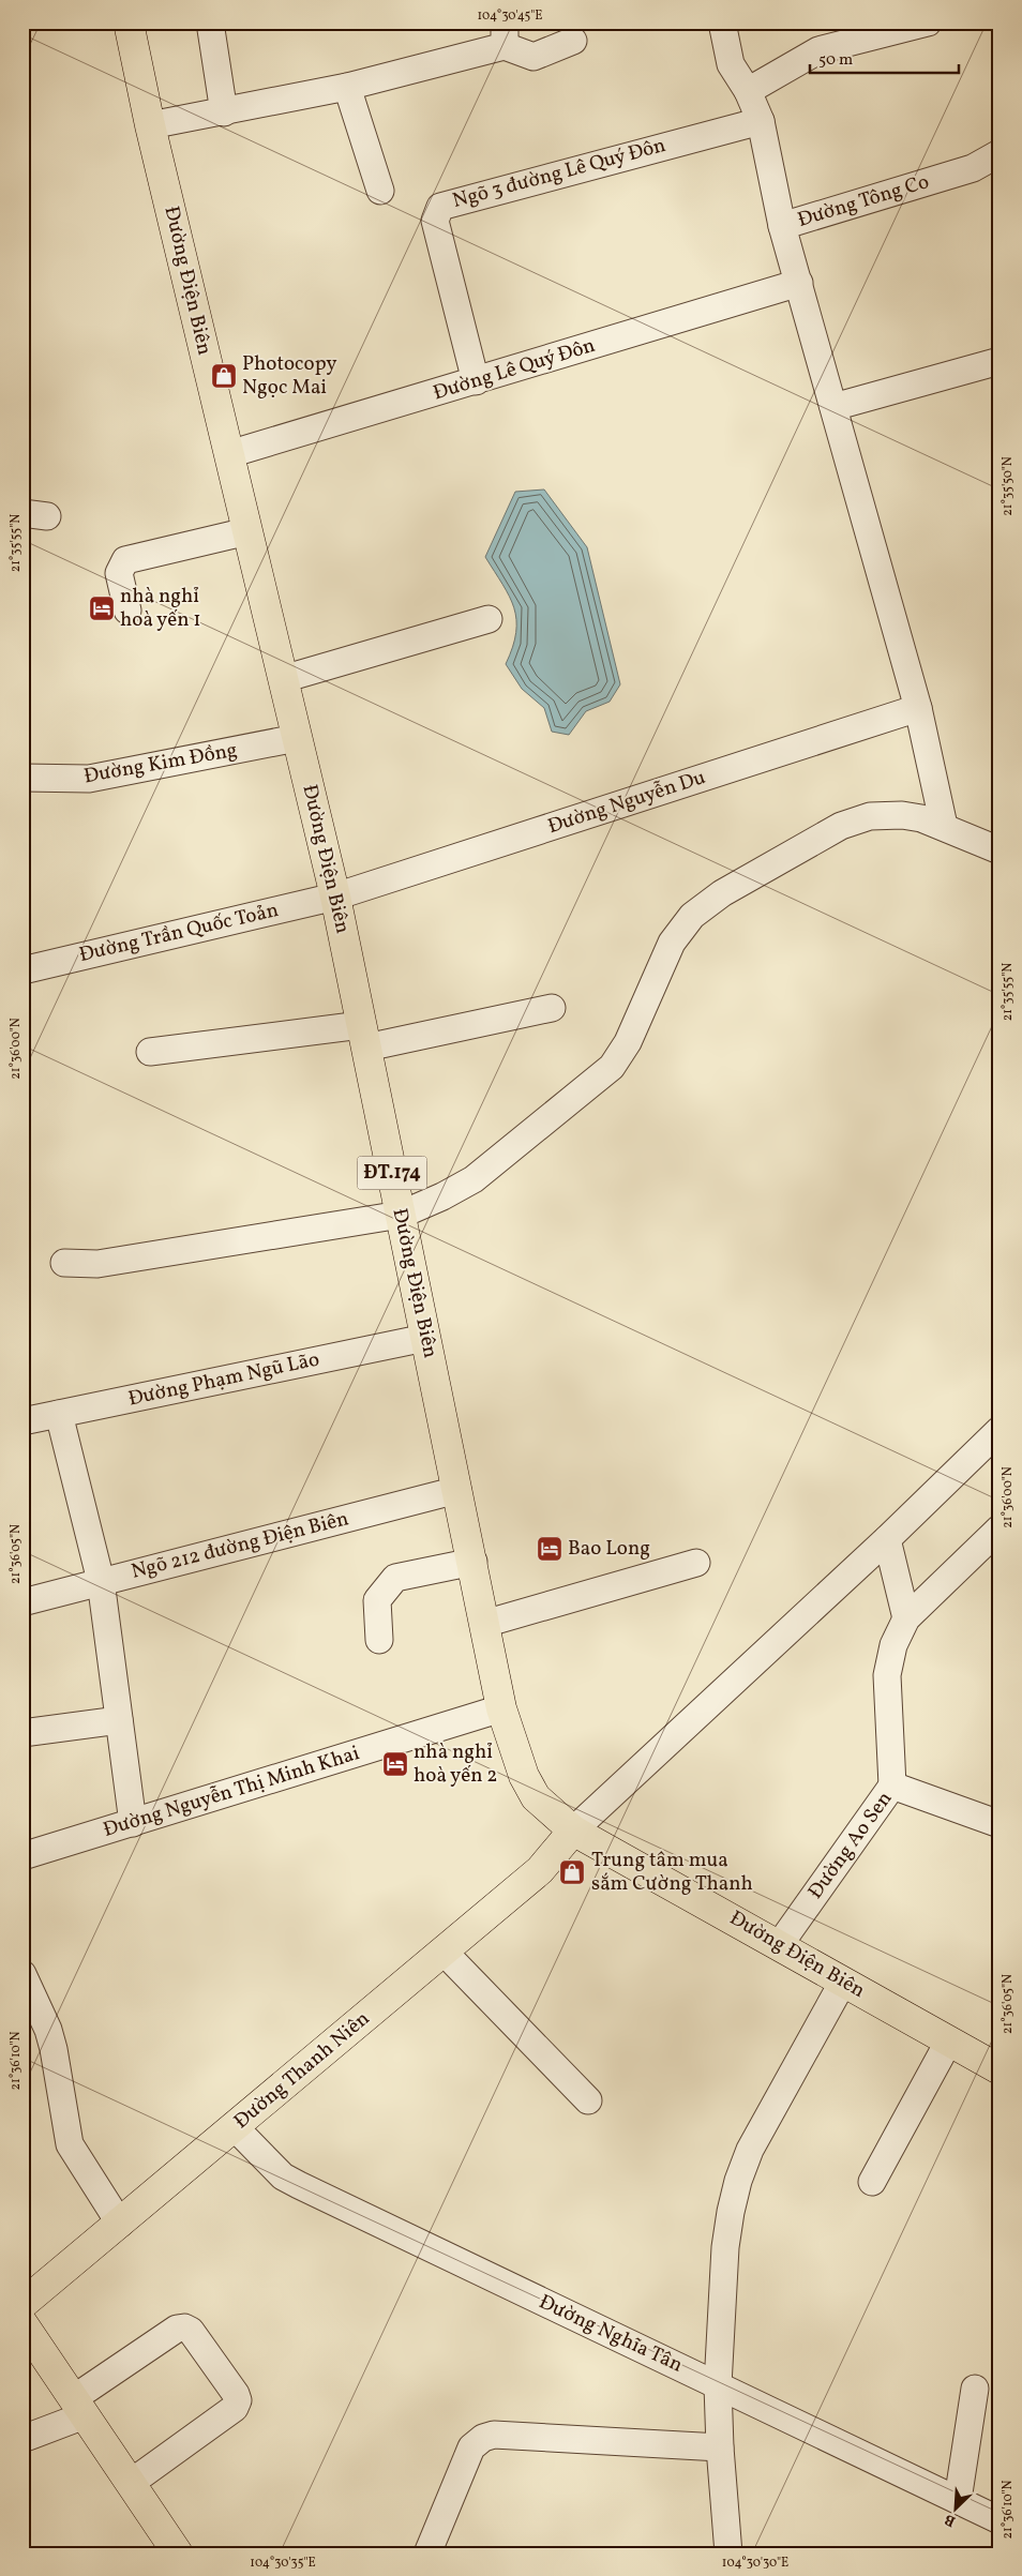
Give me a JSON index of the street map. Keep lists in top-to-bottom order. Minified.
{"streets":{"main road":["Đường Điện Biên","ĐT.174","Đường Thanh Niên"],"street":["Ngõ 3 đường Lê Quý Đôn","Đường Tông Co","Đường Lê Quý Đôn","Đường Kim Đồng","Đường Nguyễn Du","Đường Trần Quốc Toản","Đường Phạm Ngũ Lão","Ngõ 212 đường Điện Biên","Đường Nguyễn Thị Minh Khai","Đường Ao Sen","Đường Nghĩa Tân"]},"crossings":[["Ngõ 3 đường Lê Quý Đôn","Đường Lê Quý Đôn"],["Đường Tông Co","Đường Lê Quý Đôn"],["Đường Tông Co","Đường Nguyễn Du"],["Đường Điện Biên","Đường Lê Quý Đôn"],["Đường Điện Biên","Đường Kim Đồng"],["Đường Điện Biên","Đường Nguyễn Du"],["Đường Điện Biên","Đường Trần Quốc Toản"],["Đường Điện Biên","Đường Phạm Ngũ Lão"],["Đường Điện Biên","Ngõ 212 đường Điện Biên"],["Đường Điện Biên","Đường Nguyễn Thị Minh Khai"],["Đường Điện Biên","Đường Ao Sen"],["Đường Điện Biên","Đường Thanh Niên"],["Đường Nguyễn Du","Đường Trần Quốc Toản"],["Đường Thanh Niên","Đường Nghĩa Tân"]],"places":{"shop":["Photocopy Ngọc Mai","Trung tâm mua sắm Cường Thanh"],"hotel":["nhà nghỉ hoà yến 1","Bao Long","nhà nghỉ hoà yến 2"]},"scale_bar":"50 m","north":"bottom left","coordinates":["104°30'45\"E","21°35'50\"N","21°35'55\"N","21°36'00\"N","21°36'05\"N","21°36'10\"N","104°30'35\"E","104°30'30\"E"]}
